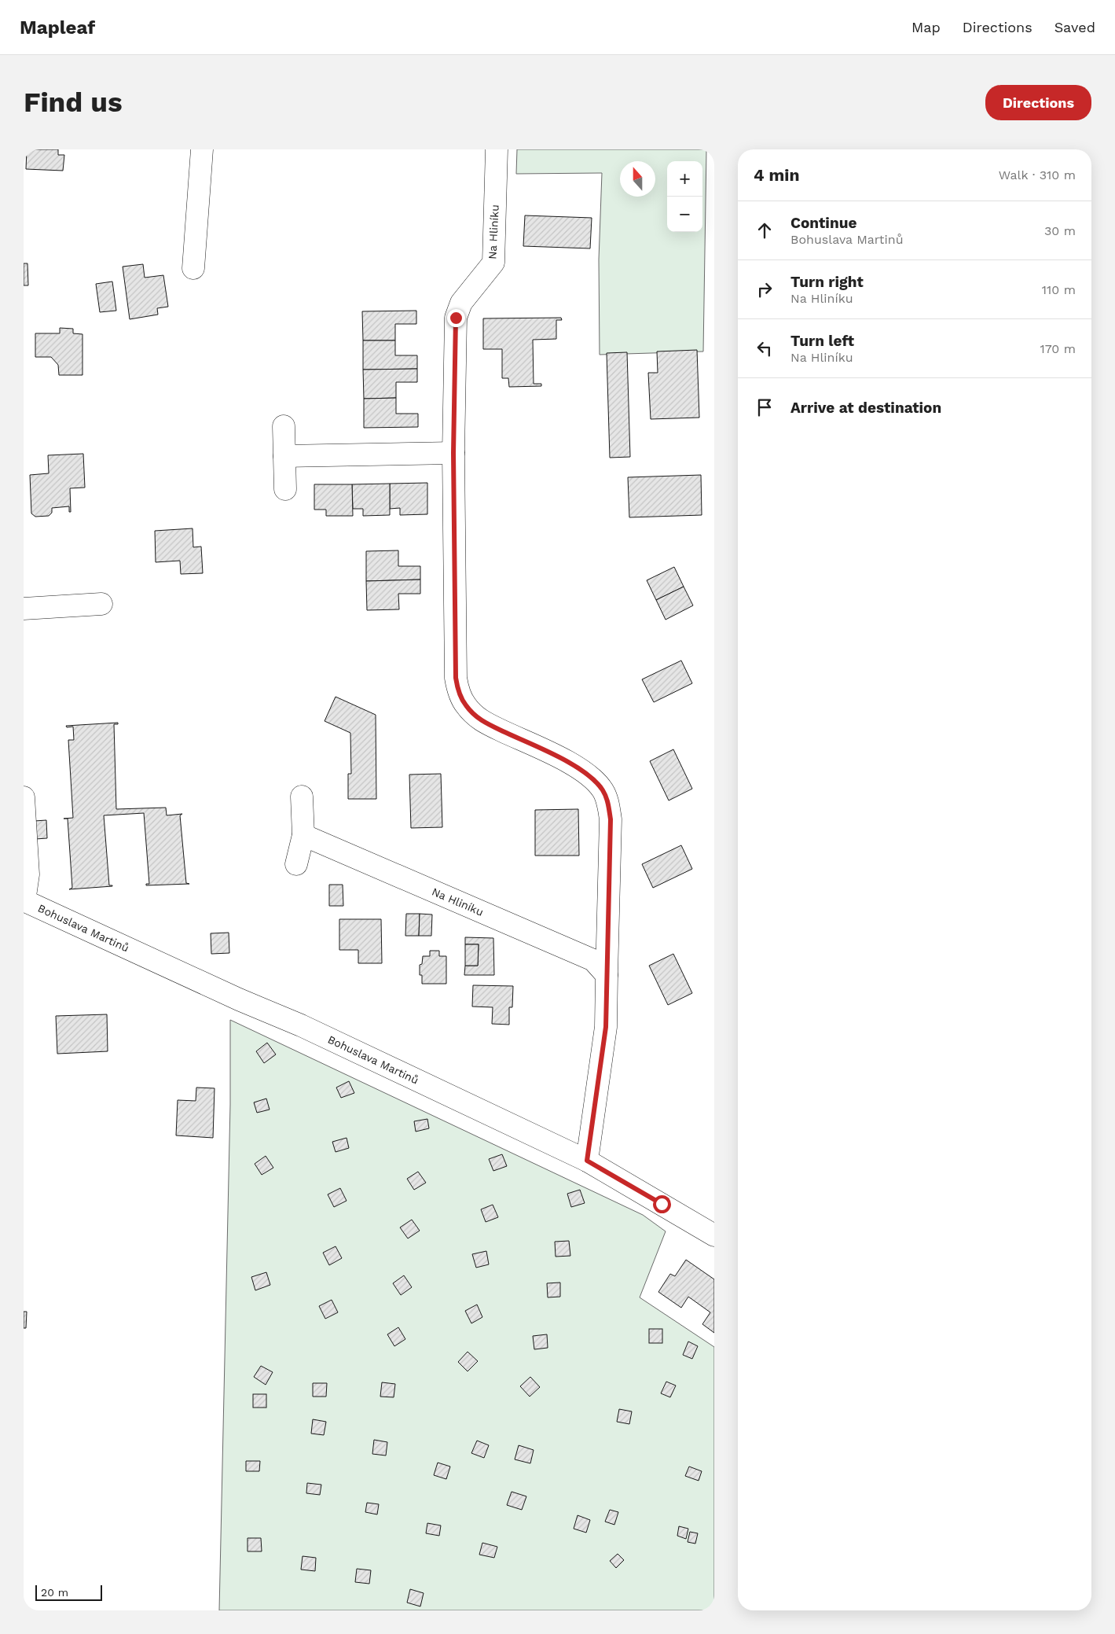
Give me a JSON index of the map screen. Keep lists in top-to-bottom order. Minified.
{"streets":{"street":["Na Hliníku","Bohuslava Martinů"]},"crossings":[["Na Hliníku","Bohuslava Martinů"]],"scale_bar":"20 m","north":"top","page":{"header":"Mapleaf","nav":["Map","Directions","Saved"],"buttons":"Directions","title":"Find us","heading":["4 min","Walk · 310 m"],"map_buttons":["+","−"],"list":[["Continue","Bohuslava Martinů","30 m"],["Turn right","Na Hliníku","110 m"],["Turn left","Na Hliníku","170 m"],"Arrive at destination"],"scale":"20 m"}}
